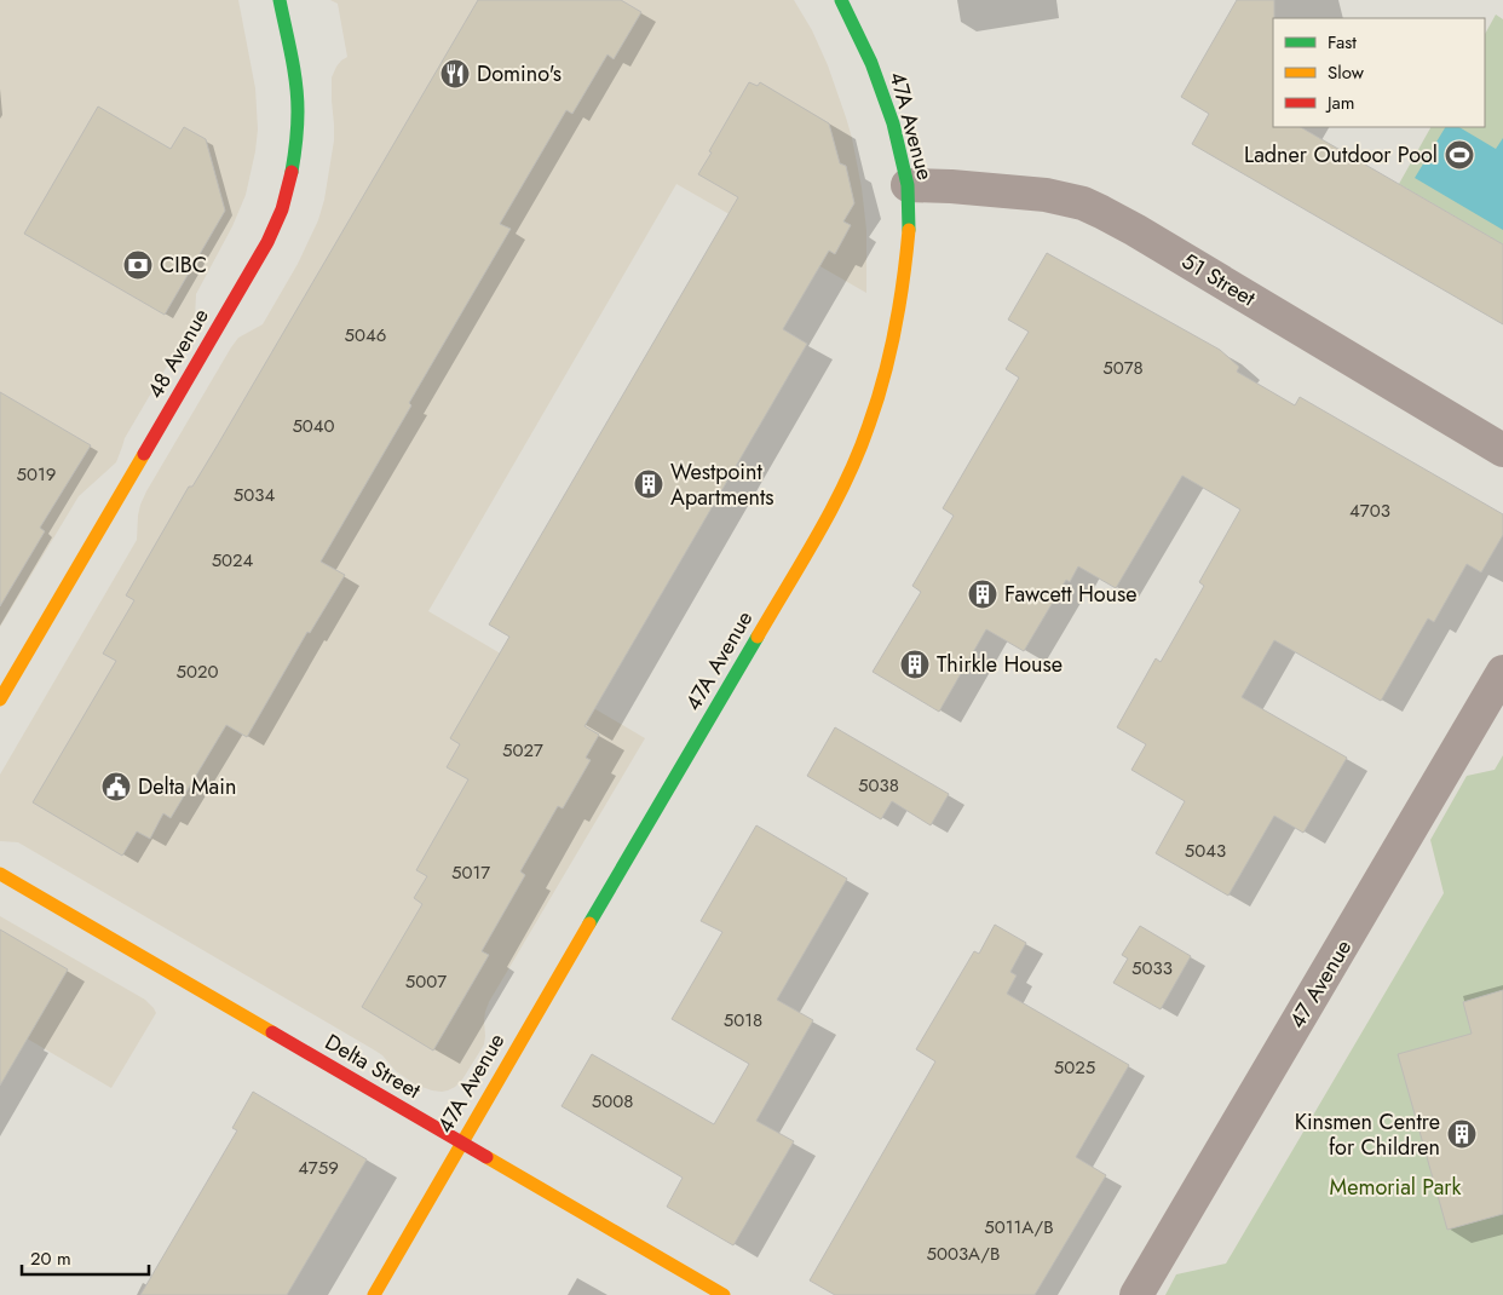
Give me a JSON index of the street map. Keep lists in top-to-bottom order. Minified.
{"streets":{"street":["47A Avenue","51 Street","48 Avenue","47 Avenue","Delta Street"]},"crossings":[["47A Avenue","51 Street"],["47A Avenue","Delta Street"]],"parks":["Memorial Park"],"places":{"restaurant":["Domino's"],"sports":["Ladner Outdoor Pool"],"bank":["CIBC"],"building":["Westpoint Apartments","Fawcett House","Thirkle House","Kinsmen Centre for Children"],"public building":["Delta Main"]},"house_numbers":["5046","5078","5040","5019","5034","4703","5024","5020","5027","5038","5043","5017","5033","5007","5018","5025","5008","4759","5011A/B","5003A/B"],"legend":["Fast","Slow","Jam"],"scale_bar":"20 m"}
